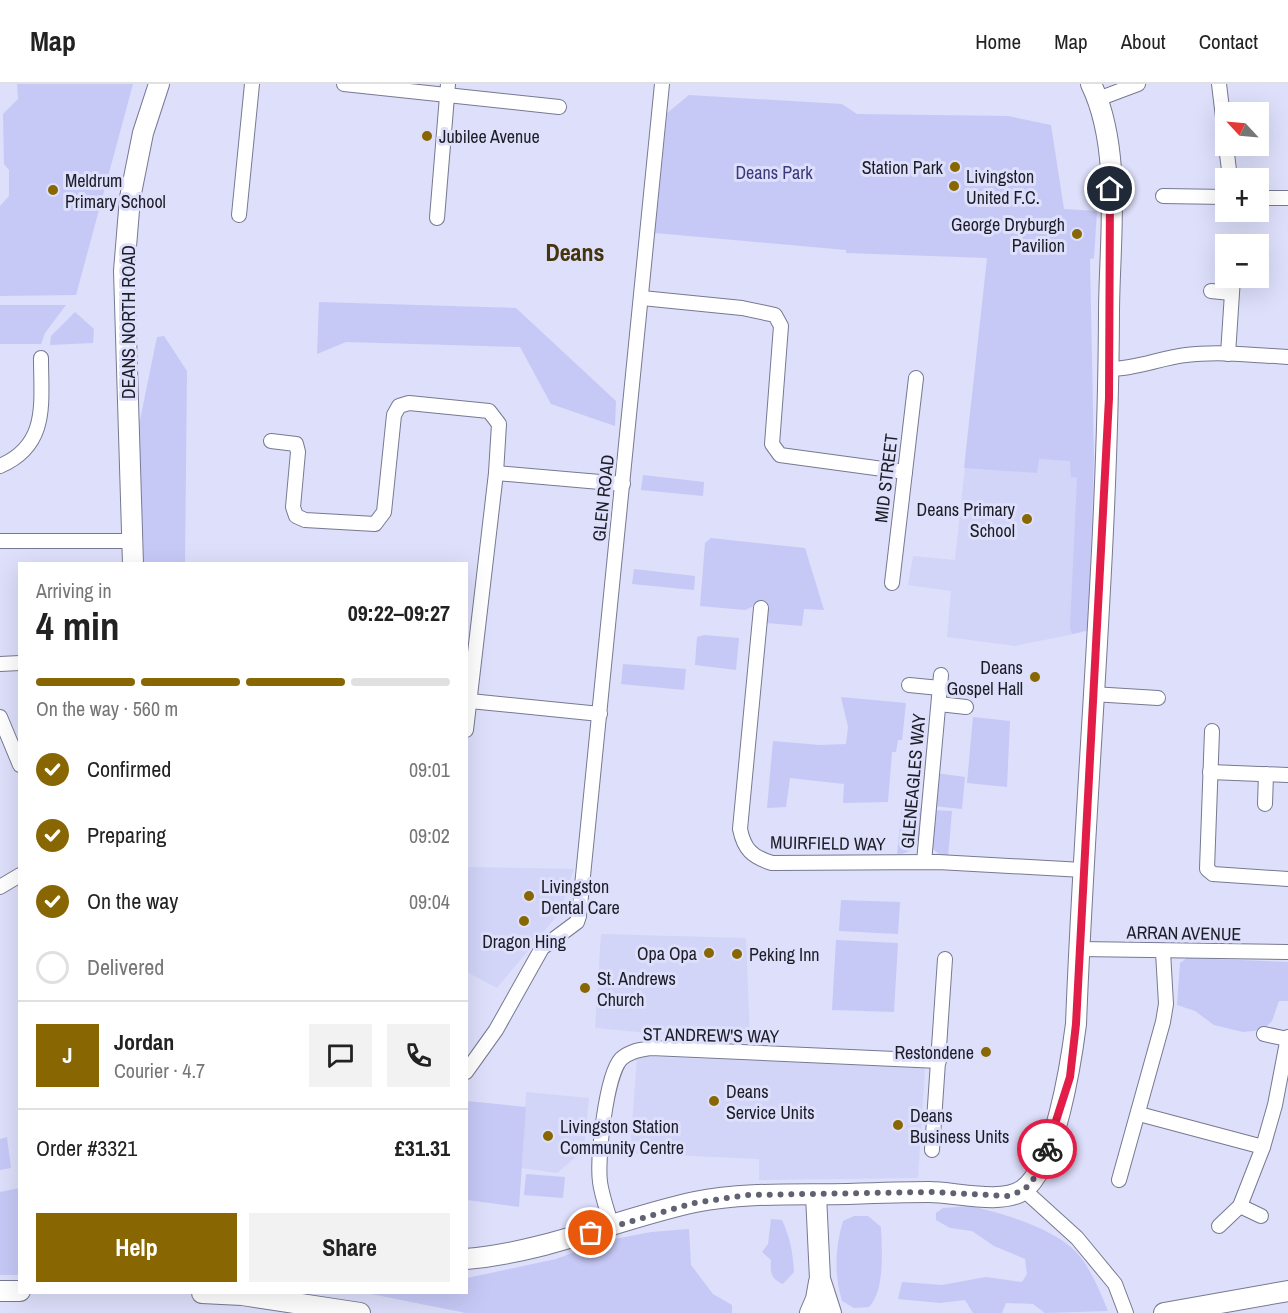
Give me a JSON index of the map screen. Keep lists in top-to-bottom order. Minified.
{"streets":{"street":["DEANS NORTH ROAD","MID STREET","GLEN ROAD","GLENEAGLES WAY","MUIRFIELD WAY","ARRAN AVENUE","ST ANDREW'S WAY"]},"crossings":[["GLENEAGLES WAY","MUIRFIELD WAY"]],"districts":["Deans"],"parks":["Deans Park"],"places":["Jubilee Avenue","Station Park","Livingston United F.C.","Meldrum Primary School","George Dryburgh Pavilion","Deans Primary School","Deans Gospel Hall","Livingston Dental Care","Dragon Hing","Opa Opa","Peking Inn","St. Andrews Church","Restondene","Deans Service Units","Deans Business Units","Livingston Station Community Centre"],"north":"top left","page":{"header":"Map","nav":["Home","Map","About","Contact"],"map_buttons":["+","−"],"heading":["4 min","Arriving in","09:22–09:27"],"panel":["Jordan","Courier · 4.7","Order #3321","£31.31"],"bar":"On the way · 560 m","list":[["Confirmed","09:01"],["Preparing","09:02"],["On the way","09:04"],"Delivered"],"round":"J","buttons":["Help","Share"]}}
